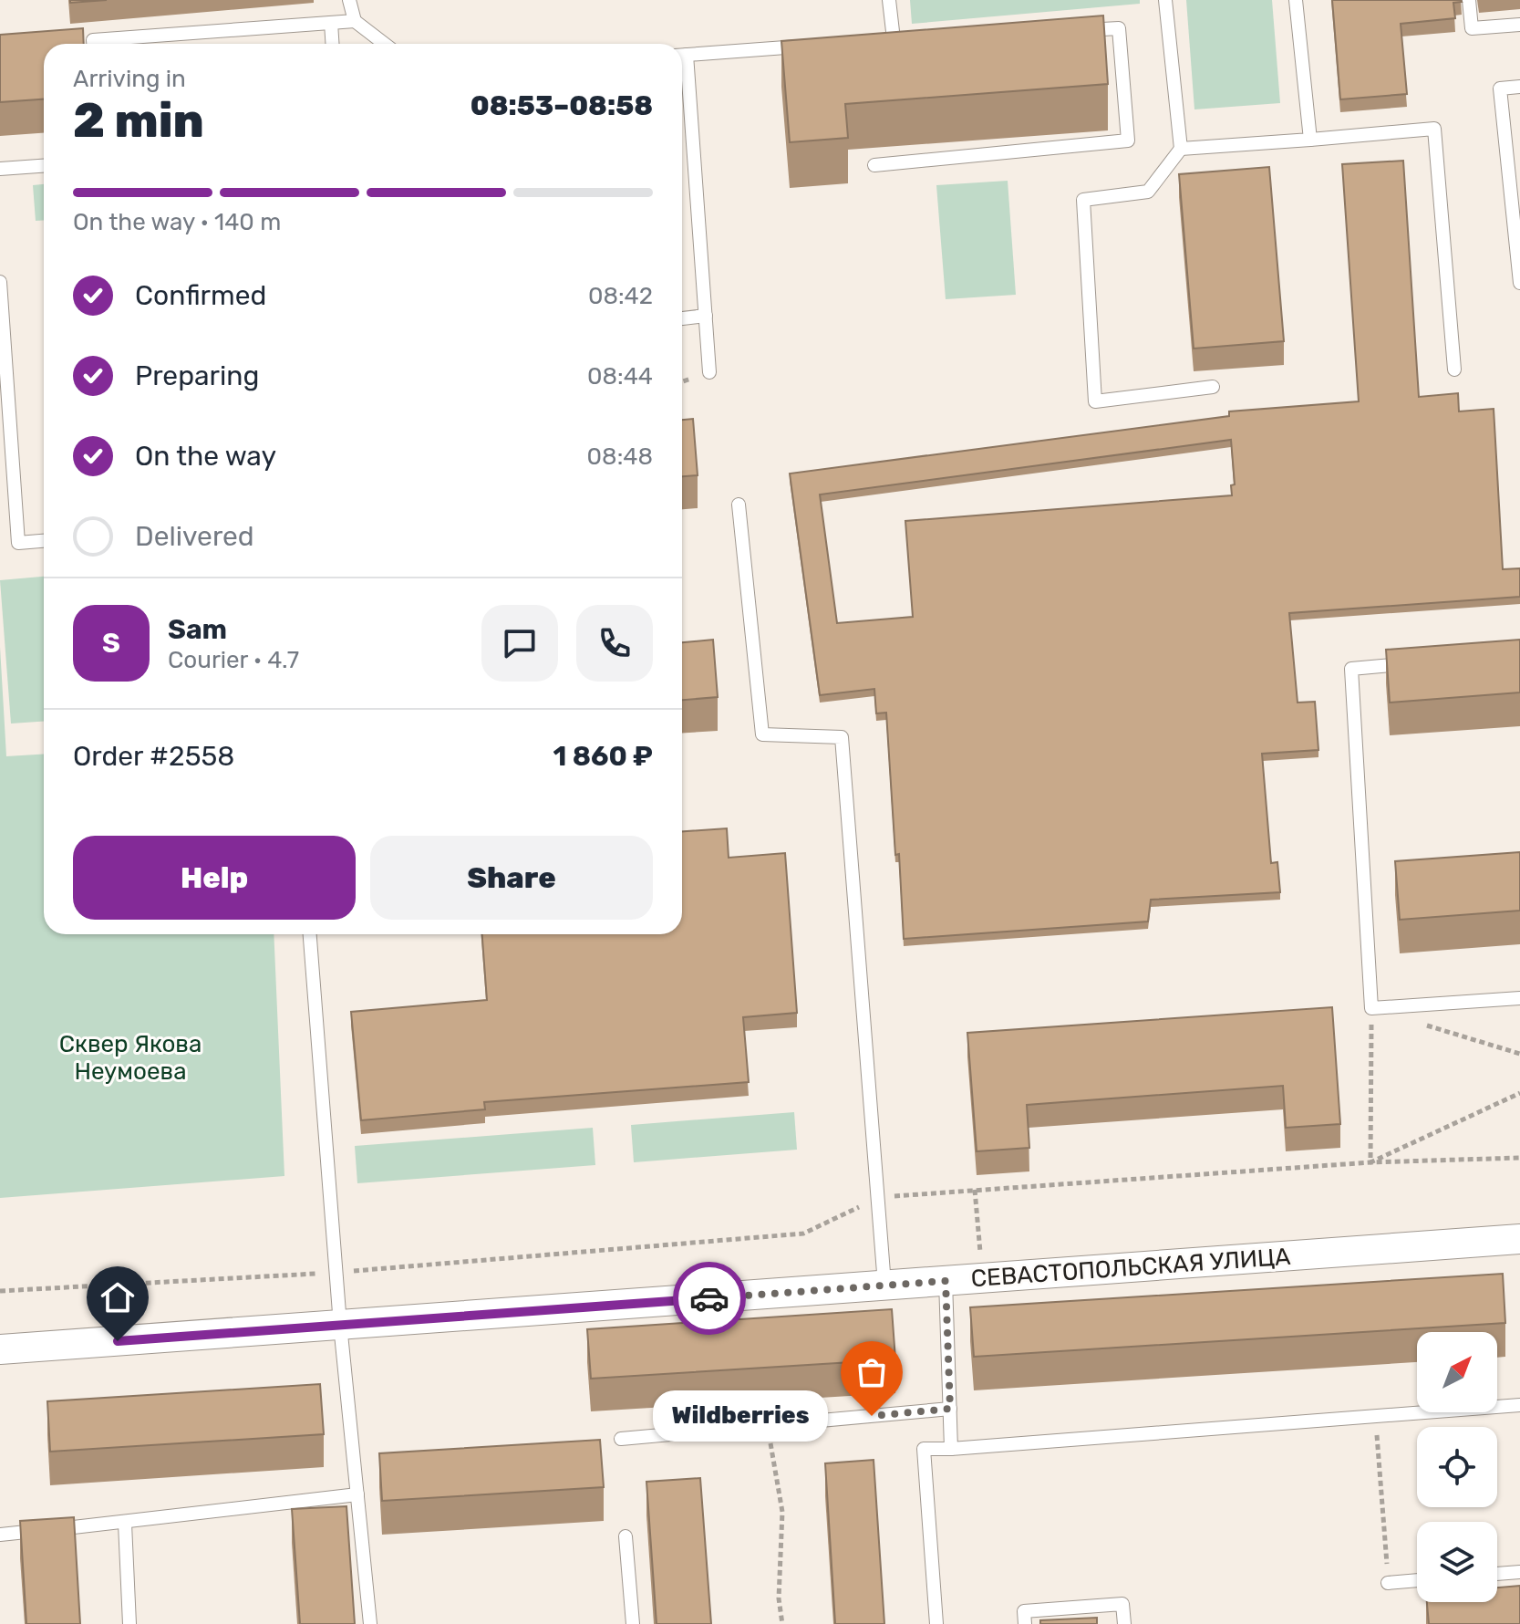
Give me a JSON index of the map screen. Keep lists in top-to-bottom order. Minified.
{"streets":{"street":["СЕВАСТОПОЛЬСКАЯ УЛИЦА"]},"parks":["Сквер Якова Неумоева"],"places":["Wildberries"],"north":"top right","page":{"heading":["2 min","Arriving in","08:53–08:58"],"panel":["Sam","Courier · 4.7","Order #2558","1 860 ₽"],"bar":"On the way · 140 m","list":[["Confirmed","08:42"],["Preparing","08:44"],["On the way","08:48"],"Delivered"],"round":"S","buttons":["Help","Share"],"bubble":"Wildberries"}}
